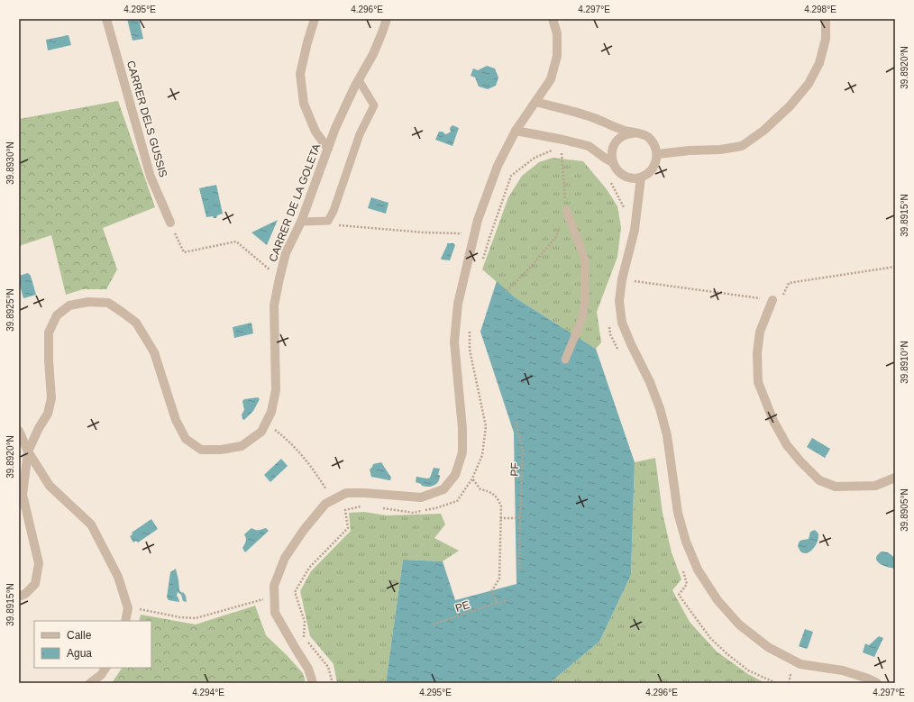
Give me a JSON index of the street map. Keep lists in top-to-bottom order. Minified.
{"streets":{"street":["CARRER DELS GUSSIS","CARRER DE LA GOLETA"],"path":["PF","PE"]},"legend":["Calle","Agua"],"coordinates":["4.295°E","4.296°E","4.297°E","4.298°E","39.8920°N","39.8930°N","39.8915°N","39.8925°N","39.8910°N","39.8905°N","4.294°E"]}
